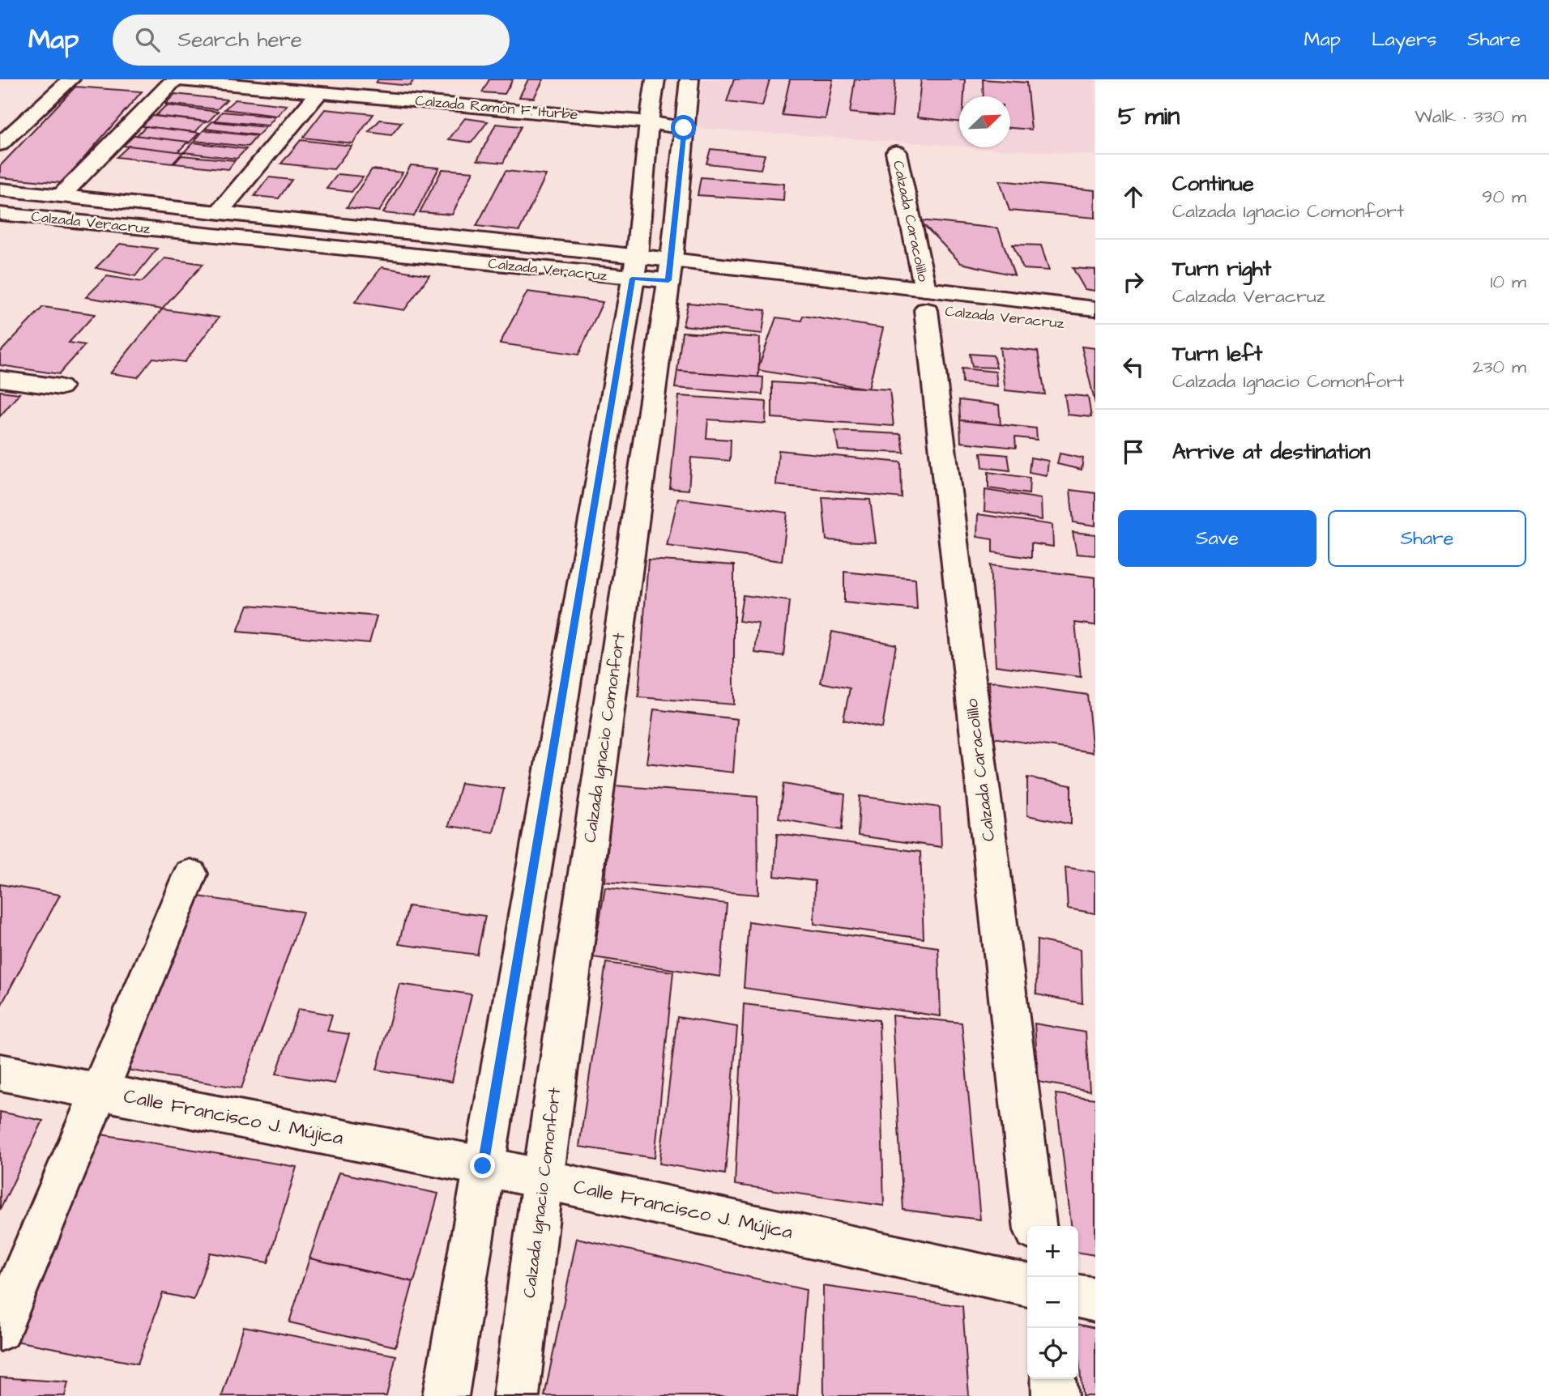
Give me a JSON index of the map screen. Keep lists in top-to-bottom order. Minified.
{"streets":{"street":["Calzada Ramón F. Iturbe","Calzada Caracolillo","Calzada Veracruz","Calzada Ignacio Comonfort","Calle Francisco J. Mújica"]},"crossings":[["Calzada Ramón F. Iturbe","Calzada Veracruz"],["Calzada Ramón F. Iturbe","Calzada Ignacio Comonfort"],["Calzada Caracolillo","Calzada Veracruz"],["Calzada Veracruz","Calzada Ignacio Comonfort"],["Calzada Ignacio Comonfort","Calle Francisco J. Mújica"]],"north":"top right","page":{"header":"Map","search":"Search here","nav":["Map","Layers","Share"],"heading":["5 min","Walk · 330 m"],"list":[["Continue","Calzada Ignacio Comonfort","90 m"],["Turn right","Calzada Veracruz","10 m"],["Turn left","Calzada Ignacio Comonfort","230 m"],"Arrive at destination"],"buttons":["Save","Share"],"map_buttons":["+","−"]}}
